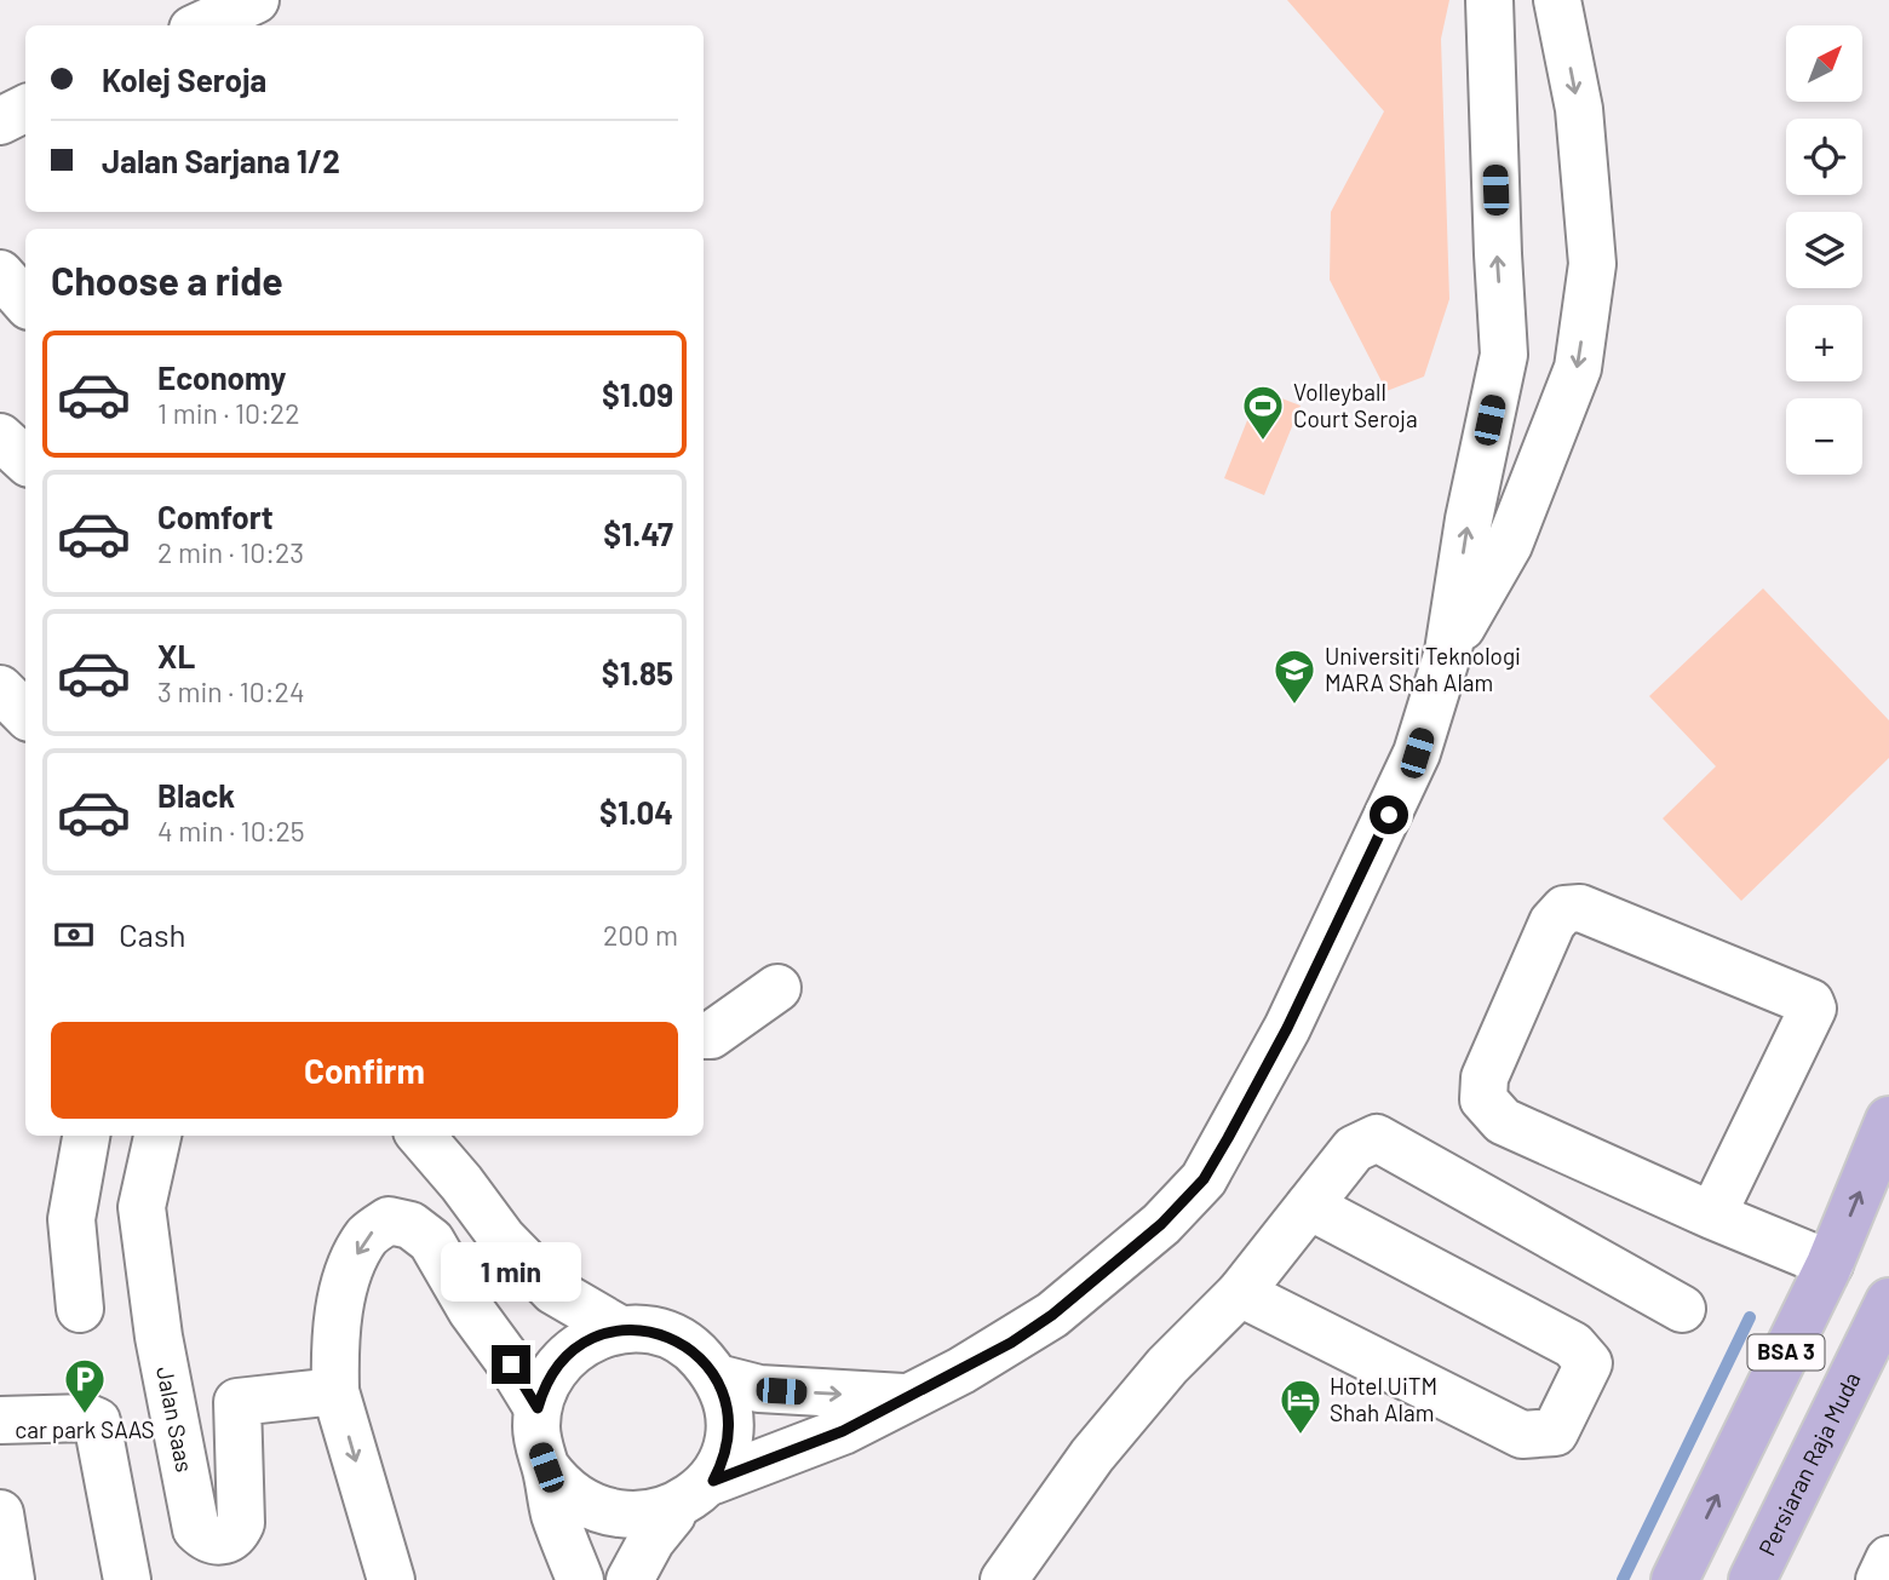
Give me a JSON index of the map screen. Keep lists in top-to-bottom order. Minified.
{"streets":{"main road":["BSA 3","Persiaran Raja Muda"],"street":["Jalan Saas"]},"places":{"sports":["Volleyball Court Seroja"],"school or university":["Universiti Teknologi MARA Shah Alam"],"parking":["car park SAAS"],"hotel":["Hotel UiTM Shah Alam"]},"north":"top right","page":{"map_buttons":["+","−"],"banner":["Kolej Seroja","Jalan Sarjana 1/2"],"heading":"Choose a ride","list":[{"name":"Economy","note":"1 min · 10:22","value":"$1.09"},{"name":"Comfort","note":"2 min · 10:23","value":"$1.47"},{"name":"XL","note":"3 min · 10:24","value":"$1.85"},{"name":"Black","note":"4 min · 10:25","value":"$1.04"}],"pay":["Cash","200 m"],"buttons":"Confirm","bubble":"1 min"}}
